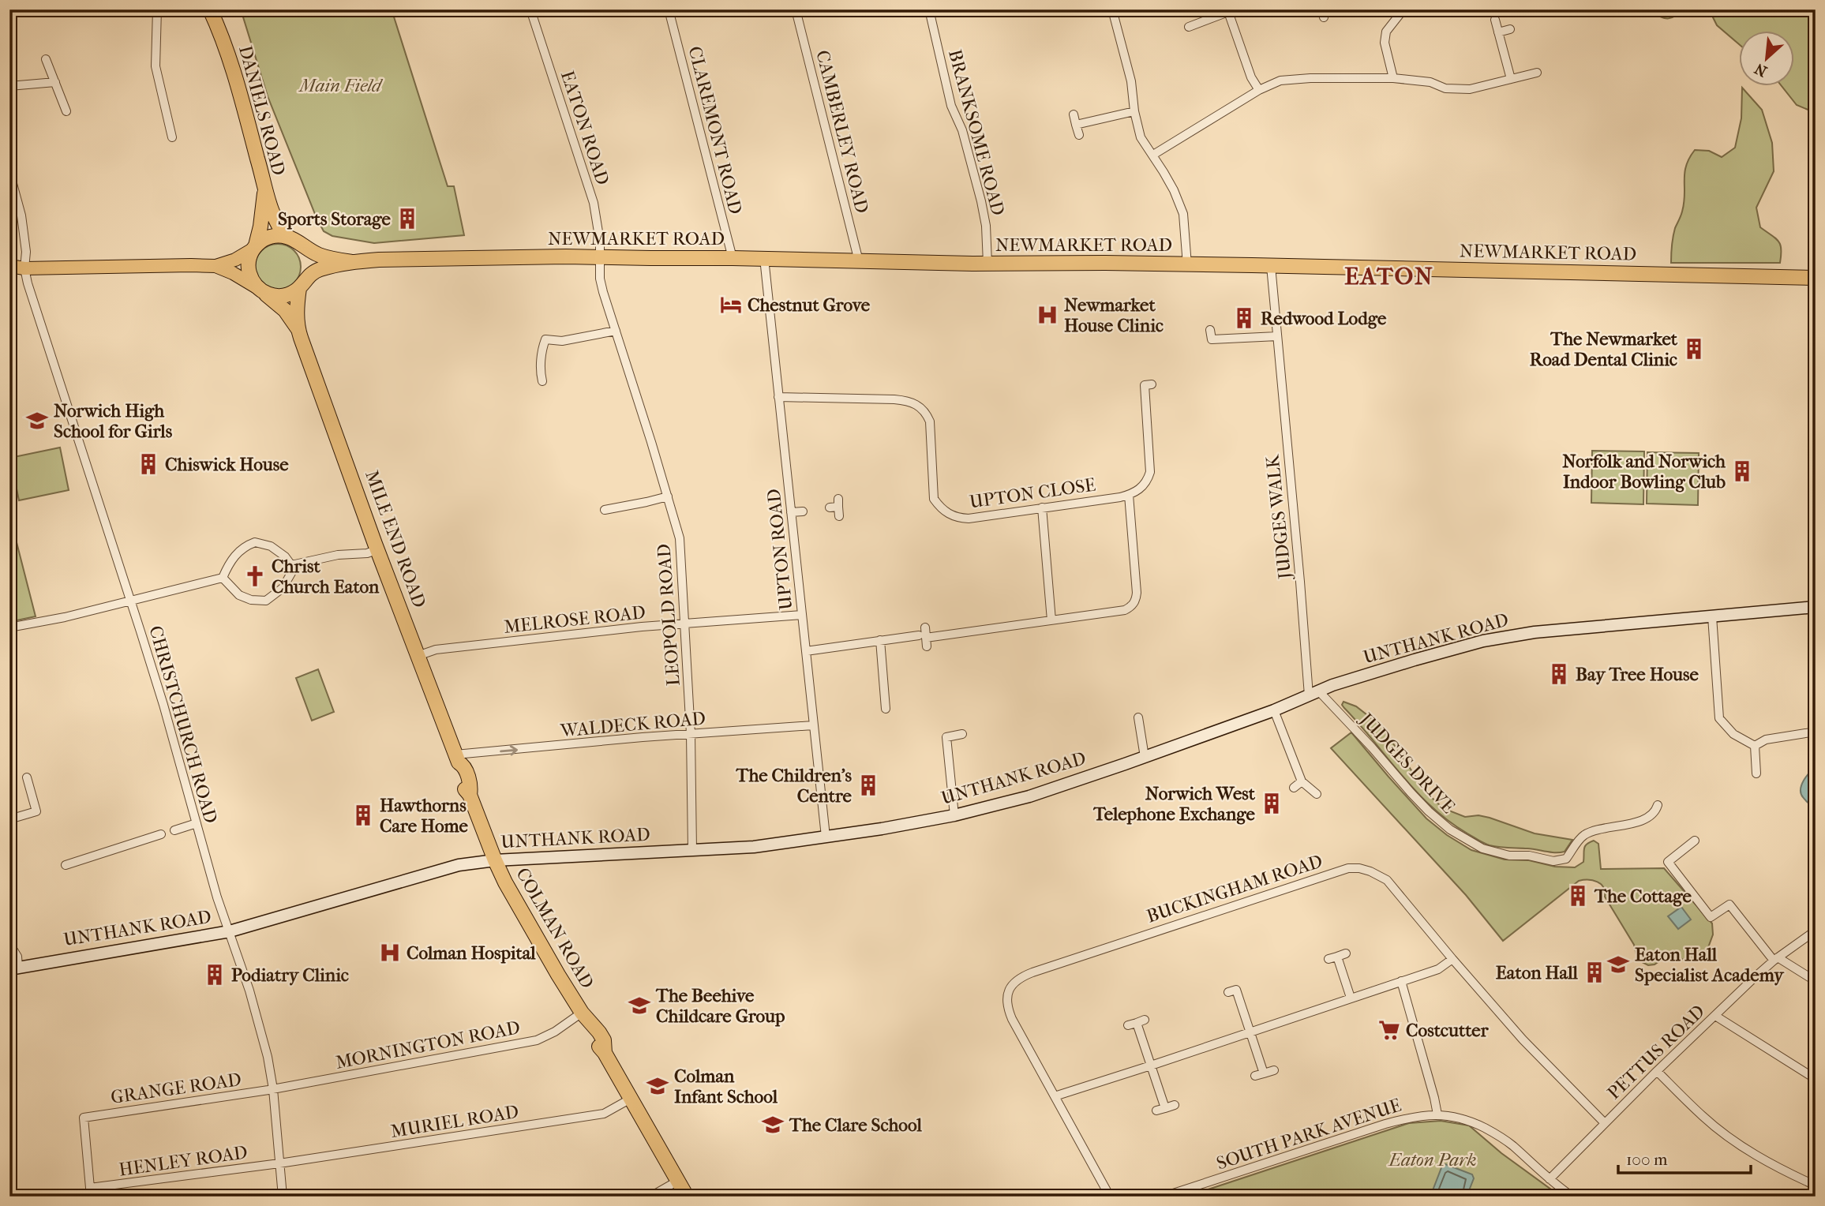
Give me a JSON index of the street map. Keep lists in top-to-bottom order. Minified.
{"streets":{"highway":["DANIELS ROAD","NEWMARKET ROAD","MILE END ROAD","COLMAN ROAD"],"street":["EATON ROAD","CLAREMONT ROAD","CAMBERLEY ROAD","BRANKSOME ROAD","UPTON CLOSE","JUDGES WALK","UPTON ROAD","LEOPOLD ROAD","MELROSE ROAD","UNTHANK ROAD","CHRISTCHURCH ROAD","WALDECK ROAD","JUDGES DRIVE","BUCKINGHAM ROAD","MORNINGTON ROAD","PETTUS ROAD","GRANGE ROAD","MURIEL ROAD","SOUTH PARK AVENUE","HENLEY ROAD"]},"crossings":[["DANIELS ROAD","NEWMARKET ROAD"],["DANIELS ROAD","MILE END ROAD"],["EATON ROAD","NEWMARKET ROAD"],["EATON ROAD","LEOPOLD ROAD"],["CLAREMONT ROAD","NEWMARKET ROAD"],["CAMBERLEY ROAD","NEWMARKET ROAD"],["BRANKSOME ROAD","NEWMARKET ROAD"],["NEWMARKET ROAD","JUDGES WALK"],["NEWMARKET ROAD","MILE END ROAD"],["NEWMARKET ROAD","UPTON ROAD"],["NEWMARKET ROAD","LEOPOLD ROAD"],["NEWMARKET ROAD","CHRISTCHURCH ROAD"],["UPTON CLOSE","UPTON ROAD"],["JUDGES WALK","UNTHANK ROAD"],["JUDGES WALK","JUDGES DRIVE"],["MILE END ROAD","MELROSE ROAD"],["MILE END ROAD","UNTHANK ROAD"],["MILE END ROAD","WALDECK ROAD"],["MILE END ROAD","COLMAN ROAD"],["UPTON ROAD","MELROSE ROAD"],["UPTON ROAD","UNTHANK ROAD"],["UPTON ROAD","WALDECK ROAD"],["LEOPOLD ROAD","MELROSE ROAD"],["LEOPOLD ROAD","UNTHANK ROAD"],["LEOPOLD ROAD","WALDECK ROAD"],["UNTHANK ROAD","CHRISTCHURCH ROAD"],["UNTHANK ROAD","JUDGES DRIVE"],["UNTHANK ROAD","COLMAN ROAD"],["CHRISTCHURCH ROAD","MORNINGTON ROAD"],["CHRISTCHURCH ROAD","GRANGE ROAD"],["CHRISTCHURCH ROAD","MURIEL ROAD"],["CHRISTCHURCH ROAD","HENLEY ROAD"],["BUCKINGHAM ROAD","PETTUS ROAD"],["COLMAN ROAD","MORNINGTON ROAD"],["COLMAN ROAD","MURIEL ROAD"],["MORNINGTON ROAD","GRANGE ROAD"],["PETTUS ROAD","SOUTH PARK AVENUE"],["GRANGE ROAD","HENLEY ROAD"],["MURIEL ROAD","HENLEY ROAD"]],"one_way":["WALDECK ROAD"],"districts":["EATON"],"parks":["Main Field","Eaton Park"],"places":{"building":["Sports Storage","Redwood Lodge","The Newmarket Road Dental Clinic","Chiswick House","Norfolk and Norwich Indoor Bowling Club","Bay Tree House","The Children's Centre","Norwich West Telephone Exchange","Hawthorns Care Home","The Cottage","Eaton Hall","Podiatry Clinic"],"hotel":["Chestnut Grove"],"hospital":["Newmarket House Clinic","Colman Hospital"],"school or university":["Norwich High School for Girls","Eaton Hall Specialist Academy","The Beehive Childcare Group","Colman Infant School","The Clare School"],"church":["Christ Church Eaton"],"supermarket":["Costcutter"]},"scale_bar":"100 m","north":"bottom left"}
